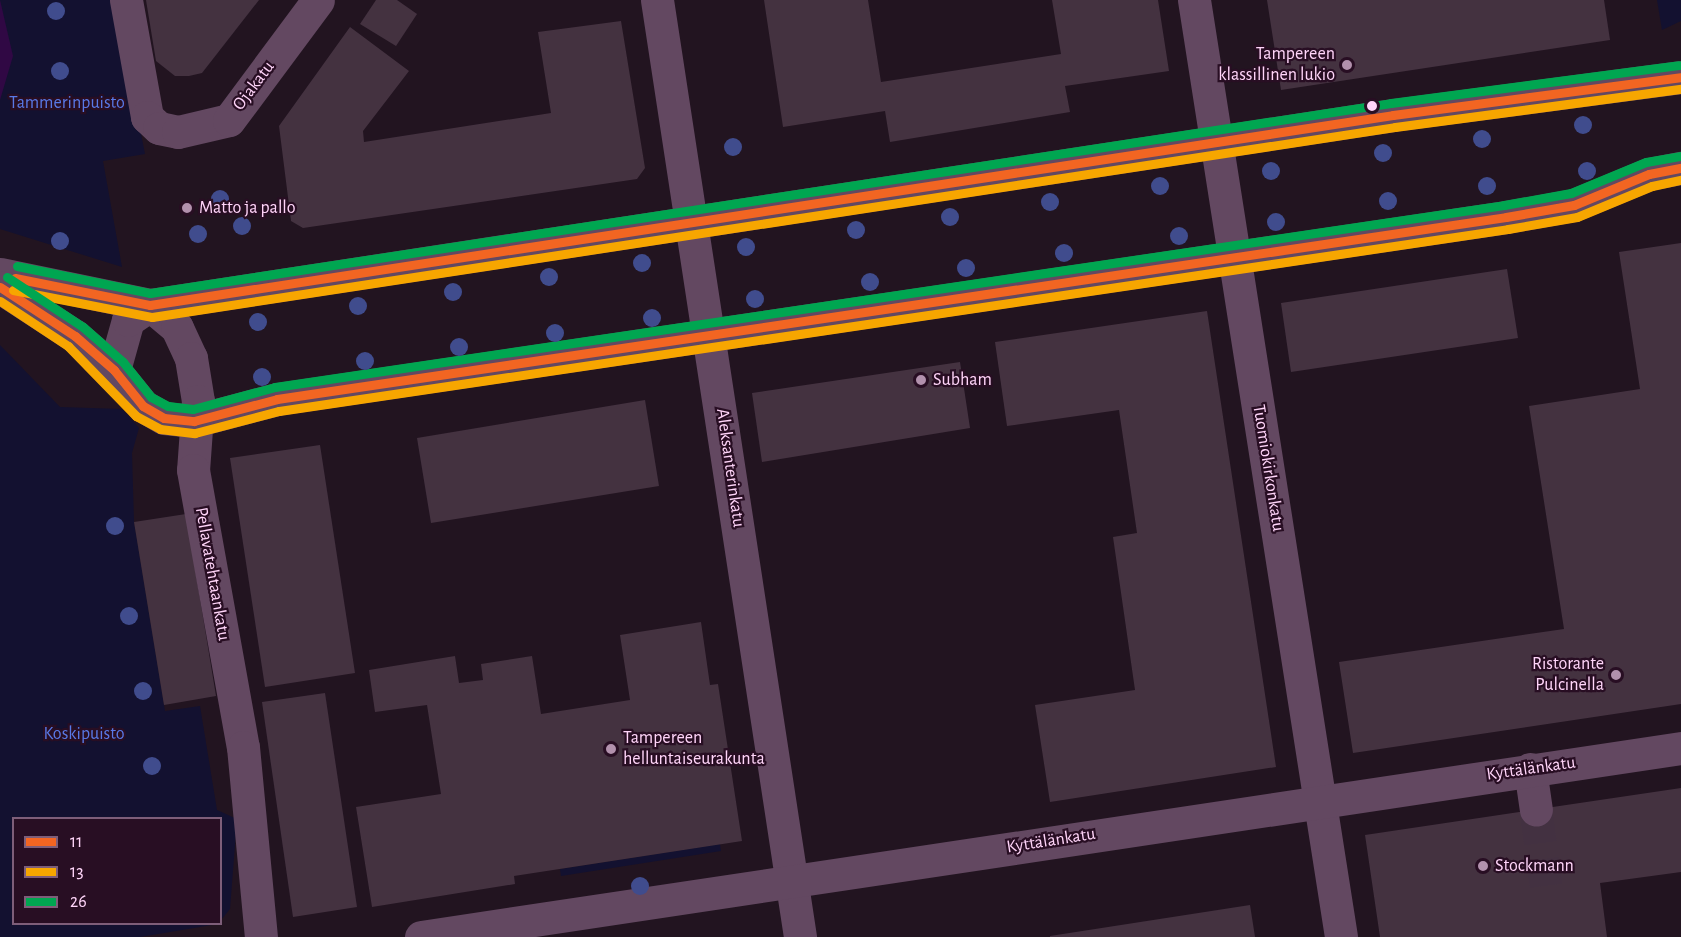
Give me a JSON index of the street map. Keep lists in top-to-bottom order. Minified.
{"streets":{"street":["Ojakatu","Aleksanterinkatu","Tuomiokirkonkatu","Pellavatehtaankatu","Kyttälänkatu"]},"crossings":[["Aleksanterinkatu","Kyttälänkatu"],["Tuomiokirkonkatu","Kyttälänkatu"]],"parks":["Tammerinpuisto","Koskipuisto"],"places":["Tampereen klassillinen lukio","Matto ja pallo","Subham","Ristorante Pulcinella","Tampereen helluntaiseurakunta","Stockmann"],"lines":["transit line 26","transit line 11","transit line 13"],"legend":["11","13","26"]}
